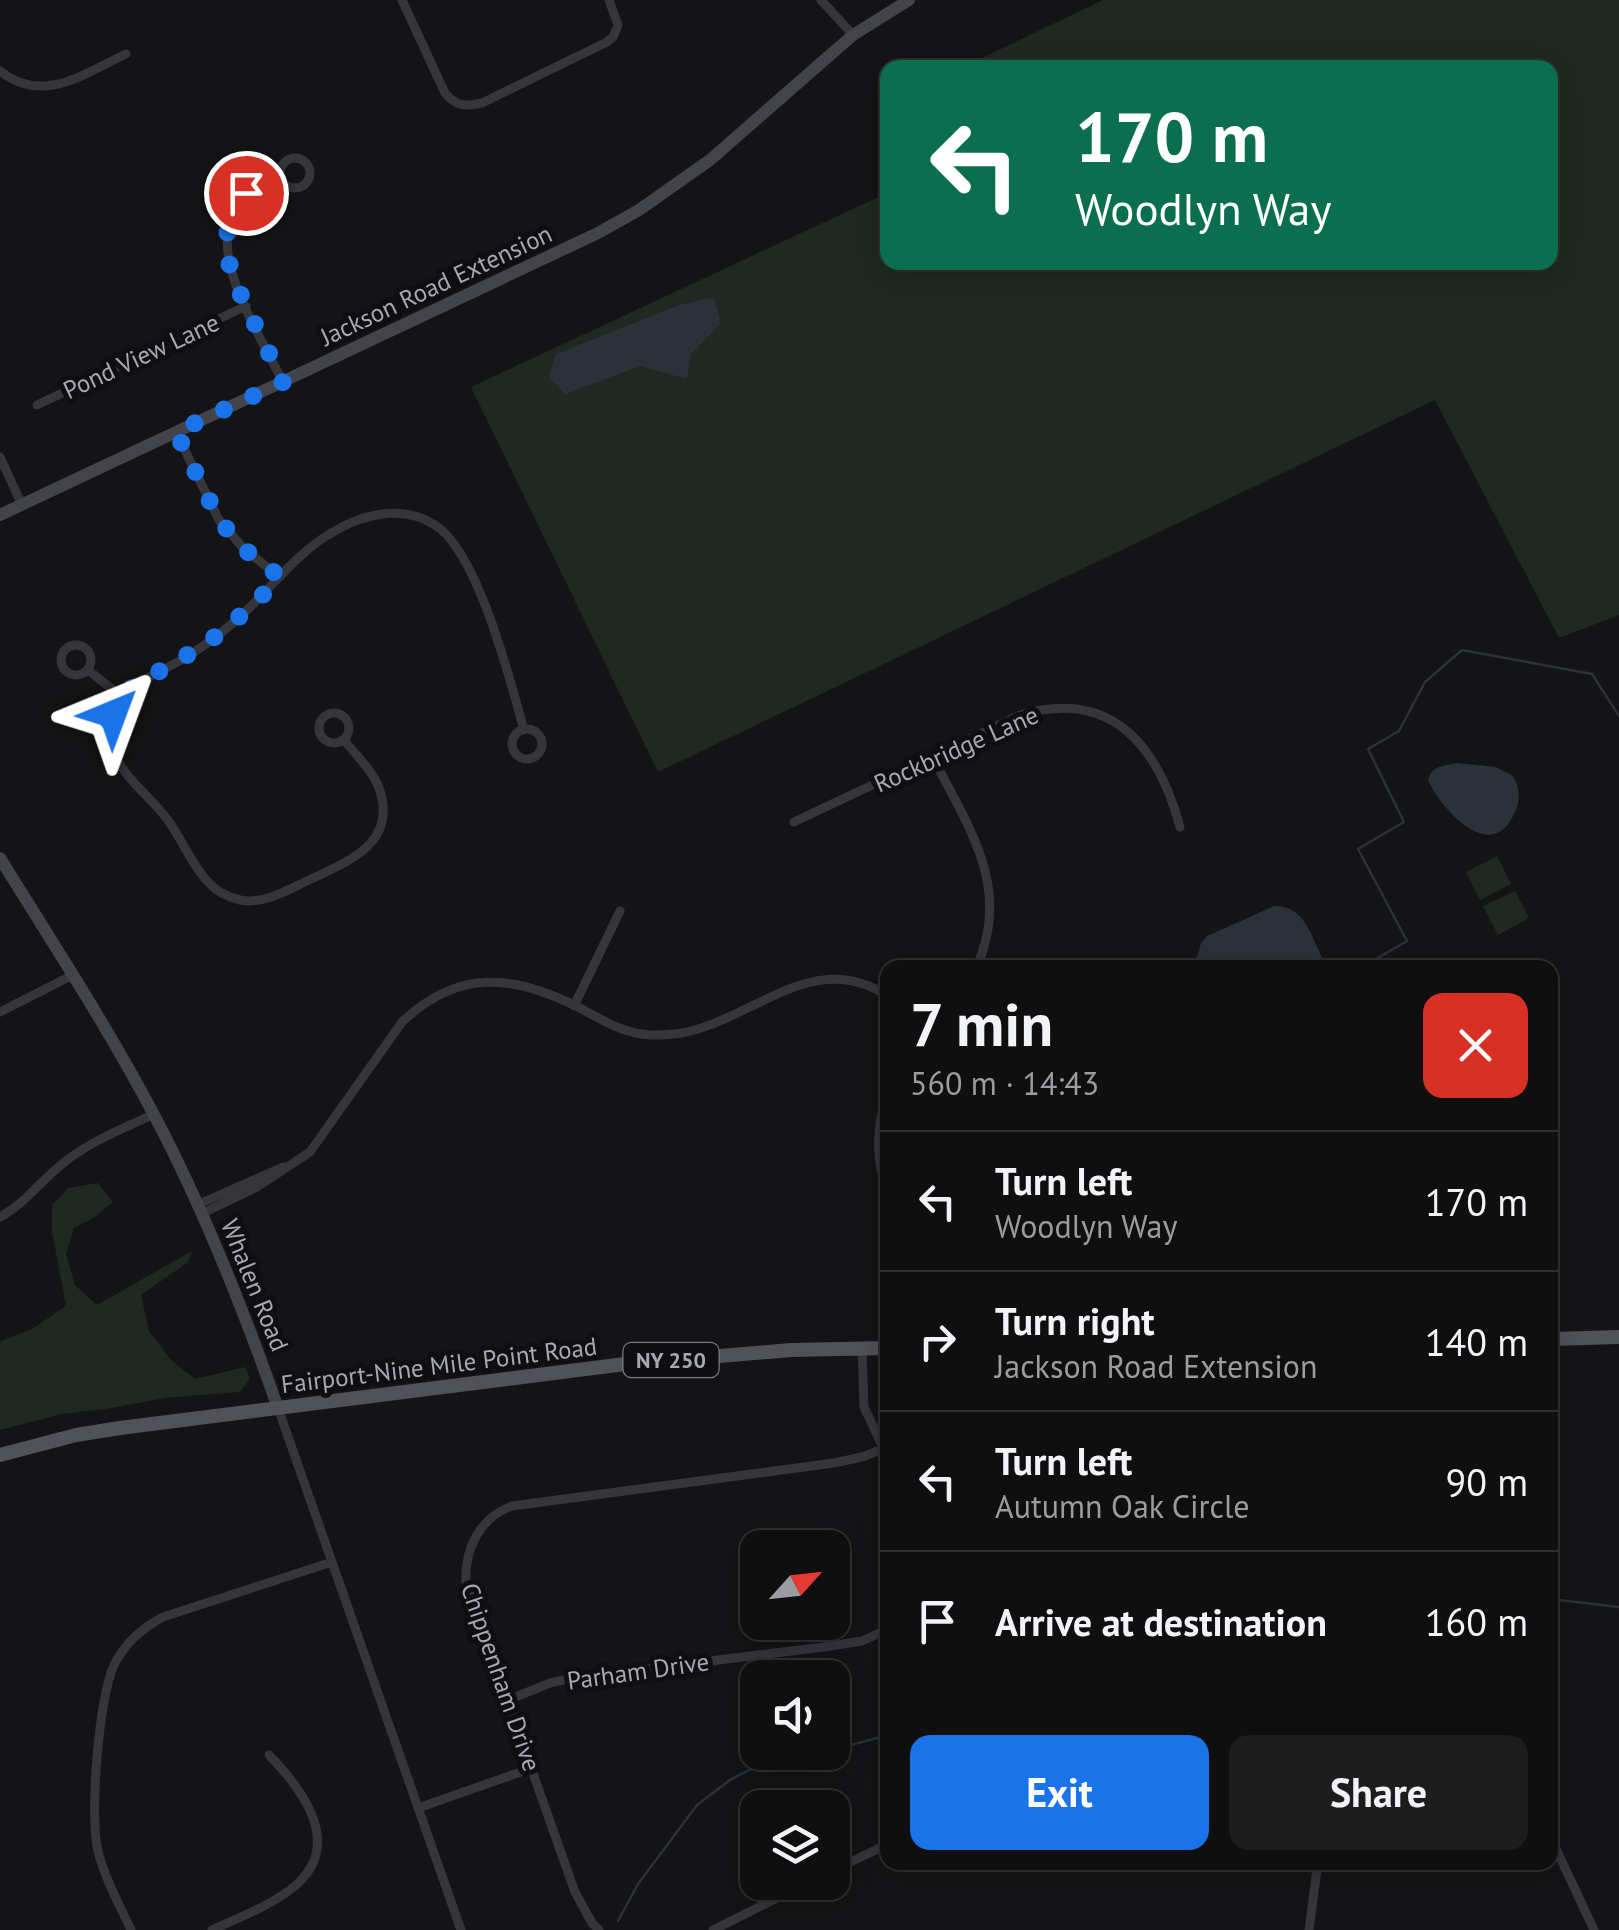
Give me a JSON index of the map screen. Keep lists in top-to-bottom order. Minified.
{"streets":{"main road":["NY 250","Fairport-Nine Mile Point Road"],"street":["Jackson Road Extension","Pond View Lane","Rockbridge Lane","Whalen Road","Parham Drive","Chippenham Drive"]},"crossings":[["Whalen Road","Fairport-Nine Mile Point Road"],["Parham Drive","Chippenham Drive"]],"north":"top right","page":{"turn":["170 m","Woodlyn Way"],"heading":["7 min","560 m · 14:43"],"list":[{"name":"Turn left","note":"Woodlyn Way","value":"170 m"},{"name":"Turn right","note":"Jackson Road Extension","value":"140 m"},{"name":"Turn left","note":"Autumn Oak Circle","value":"90 m"},{"name":"Arrive at destination","value":"160 m"}],"buttons":["Exit","Share"]}}
